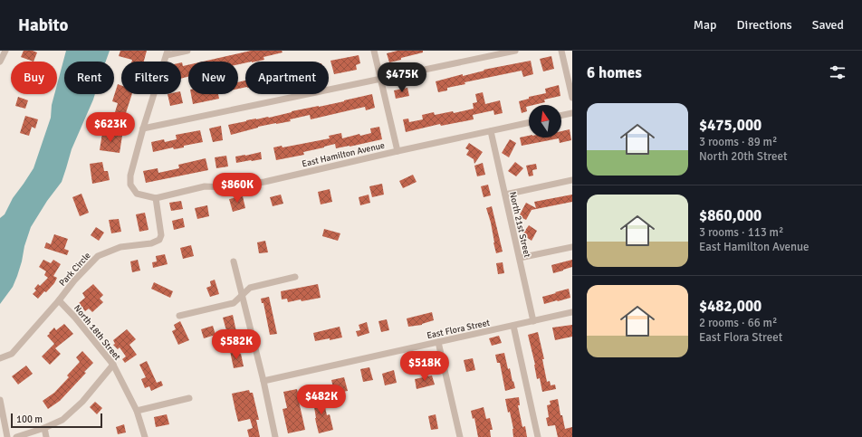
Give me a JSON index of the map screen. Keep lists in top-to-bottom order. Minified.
{"streets":{"street":["East Hamilton Avenue","North 21st Street","Park Circle","East Flora Street","North 18th Street"]},"crossings":[["East Hamilton Avenue","North 21st Street"],["East Hamilton Avenue","Park Circle"],["North 21st Street","East Flora Street"],["Park Circle","North 18th Street"]],"scale_bar":"100 m","north":"top","page":{"header":"Habito","nav":["Map","Directions","Saved"],"heading":"6 homes","chip":["Buy","Rent","Filters","New","Apartment"],"price":["$475K","$623K","$860K","$582K","$518K","$482K"],"list":[{"name":"$475,000","note":"3 rooms · 89 m² · North 20th Street"},{"name":"$860,000","note":"3 rooms · 113 m² · East Hamilton Avenue"},{"name":"$482,000","note":"2 rooms · 66 m² · East Flora Street"}],"scale":"100 m"}}
